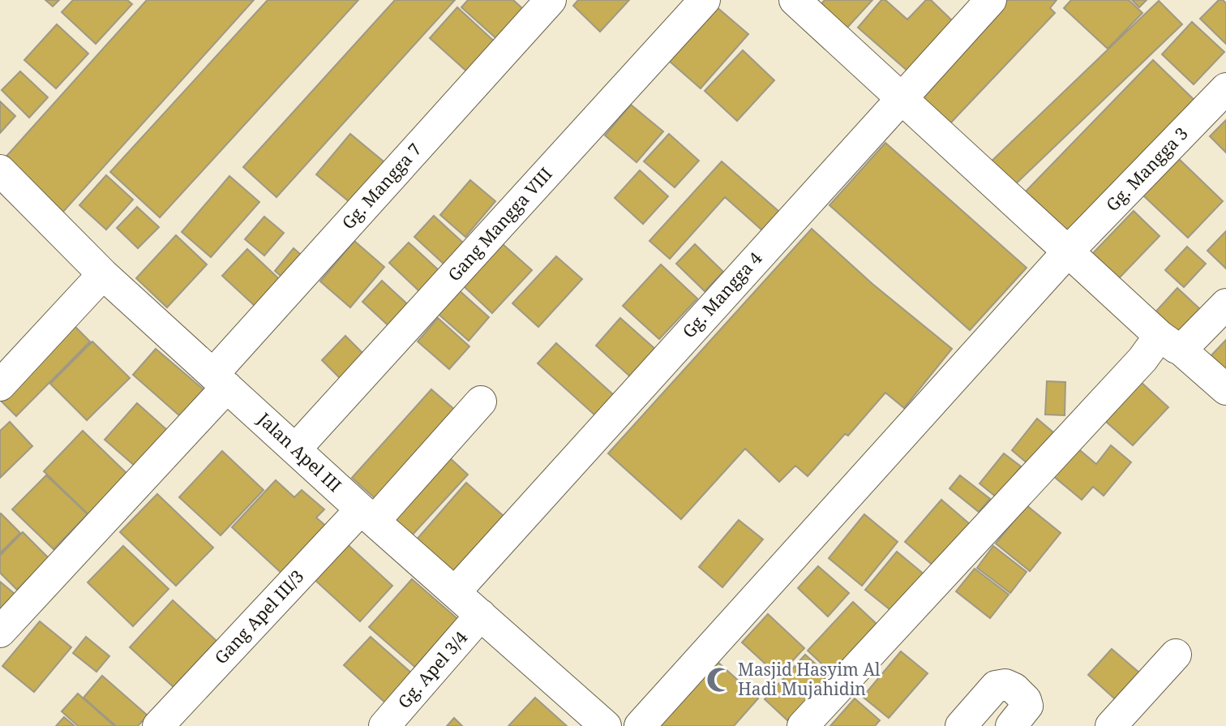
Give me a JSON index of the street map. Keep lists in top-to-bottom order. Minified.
{"streets":{"street":["Gg. Mangga 3","Gg. Mangga 7","Gang Mangga VIII","Gg. Mangga 4","Jalan Apel III","Gang Apel III/3","Gg. Apel 3/4"]},"crossings":[["Gg. Mangga 7","Jalan Apel III"],["Gang Mangga VIII","Jalan Apel III"],["Gg. Mangga 4","Jalan Apel III"],["Jalan Apel III","Gang Apel III/3"],["Jalan Apel III","Gg. Apel 3/4"]],"places":{"mosque":["Masjid Hasyim Al Hadi Mujahidin"]}}
